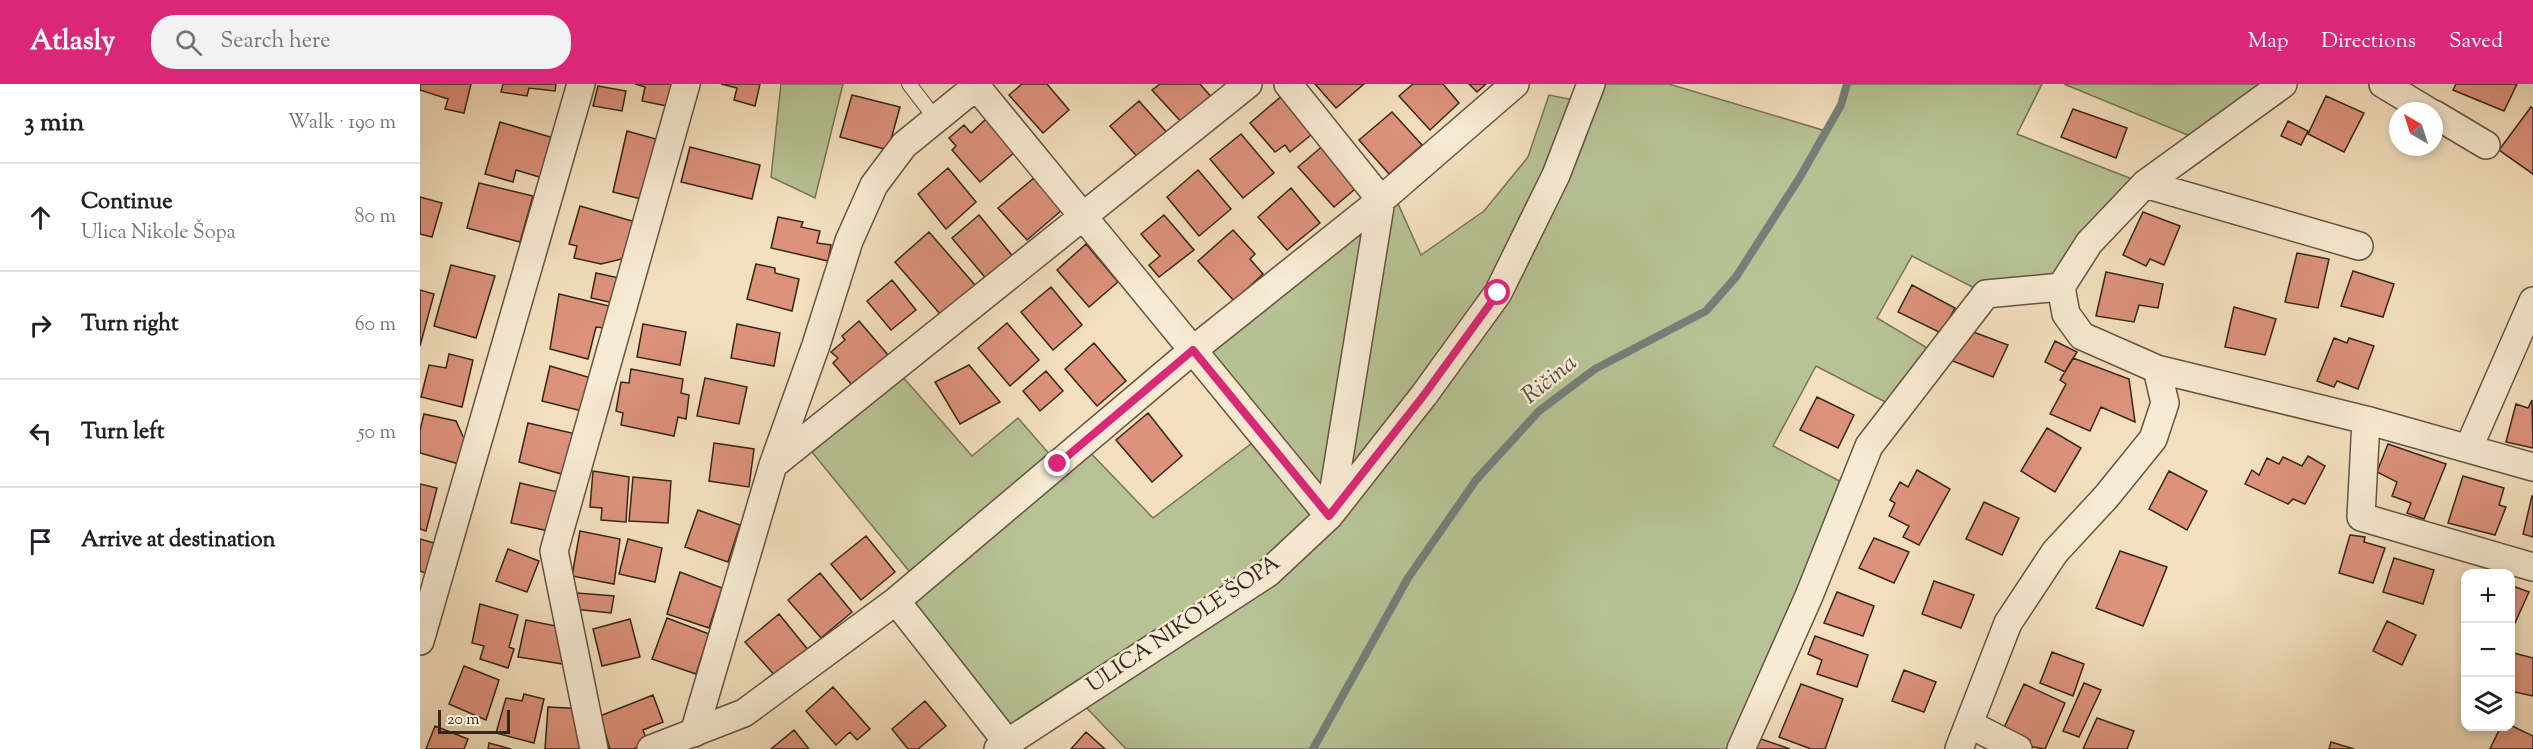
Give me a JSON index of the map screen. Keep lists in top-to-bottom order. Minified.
{"streets":{"street":["ULICA NIKOLE ŠOPA"]},"water":["Ričina"],"scale_bar":"20 m","north":"top left","page":{"header":"Atlasly","search":"Search here","nav":["Map","Directions","Saved"],"heading":["3 min","Walk · 190 m"],"list":[["Continue","Ulica Nikole Šopa","80 m"],["Turn right","60 m"],["Turn left","50 m"],"Arrive at destination"],"map_buttons":["+","−"],"scale":"20 m"}}
